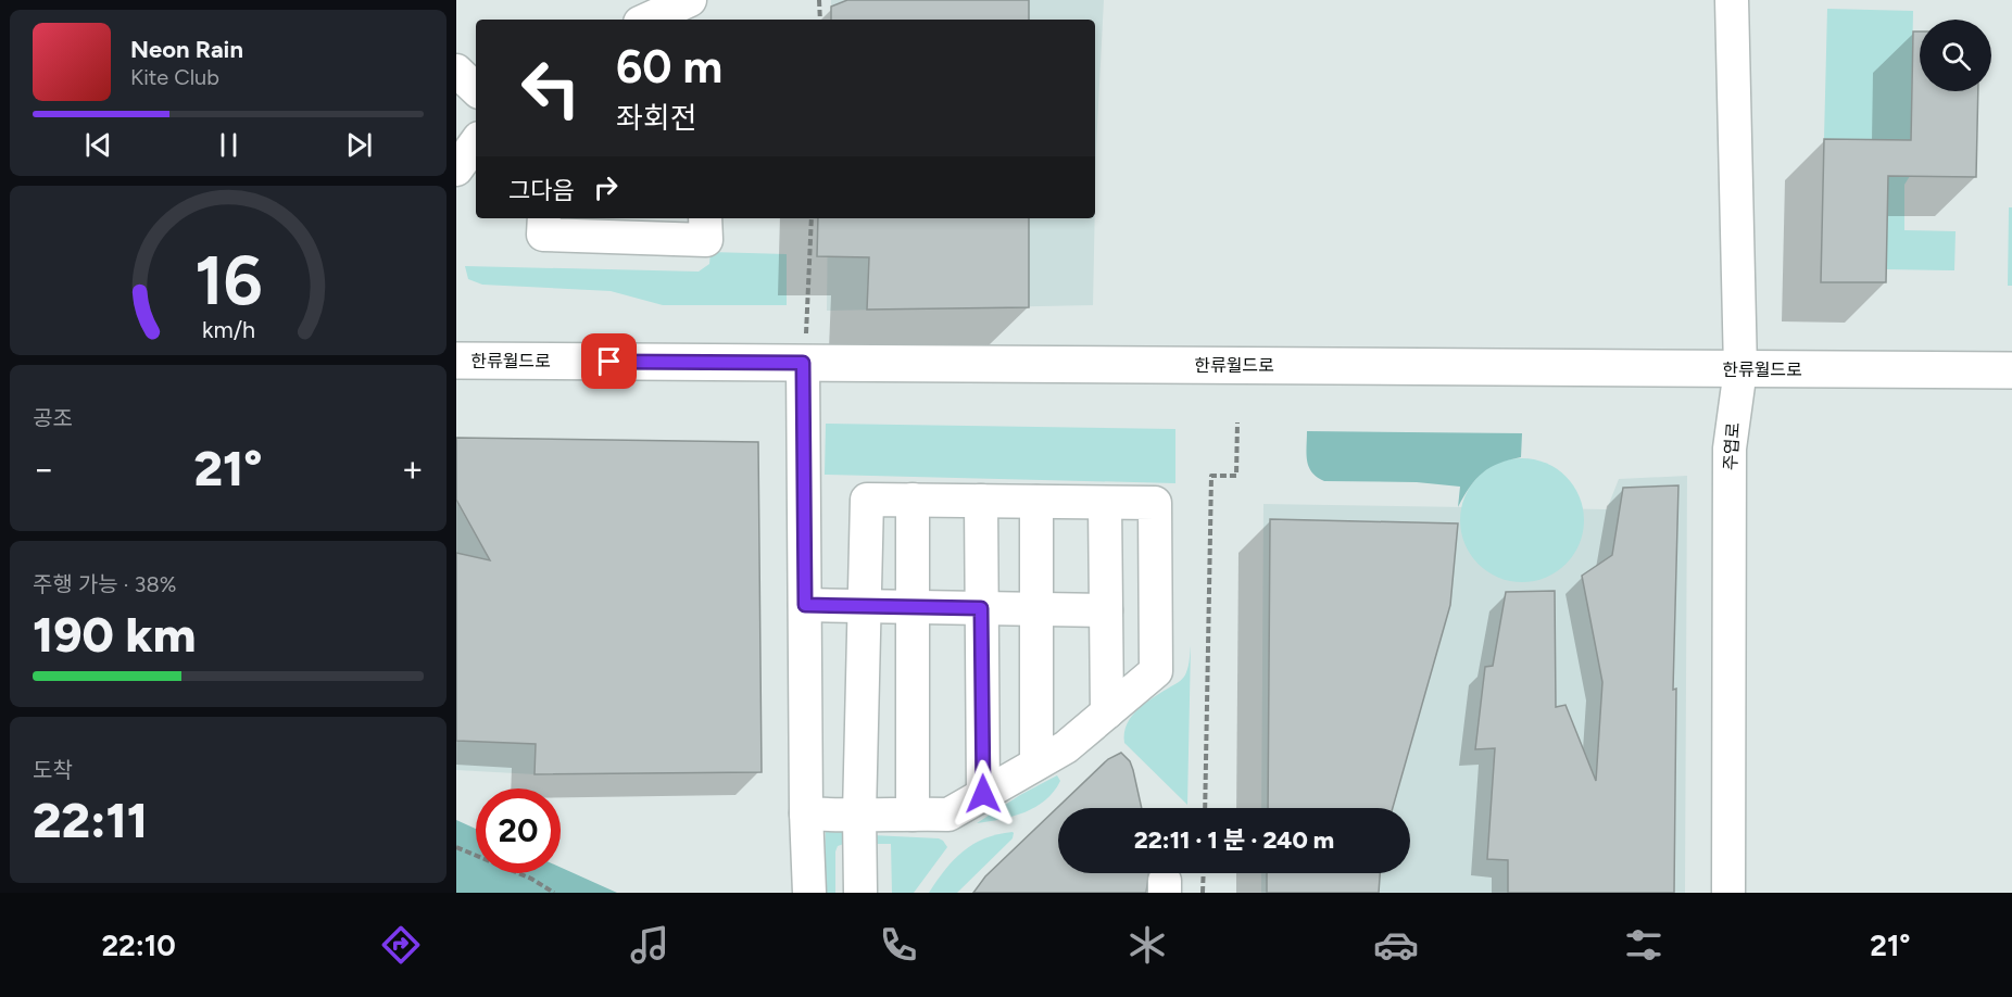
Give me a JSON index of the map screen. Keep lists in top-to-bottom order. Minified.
{"streets":{"main road":["한류월드로"],"street":["주엽로"]},"crossings":[["한류월드로","주엽로"]],"page":{"turn":["60 m","좌회전"],"song":["Neon Rain","Kite Club"],"then":"그다음","tile":["공조",["주행 가능 · 38%","190 km"],["도착","22:11"]],"heat":["−","21°","+"],"limit":"20","trip":"22:11 · 1 분 · 240 m","tabs":["22:10","21°"],"gauge":["16","km/h"]}}
